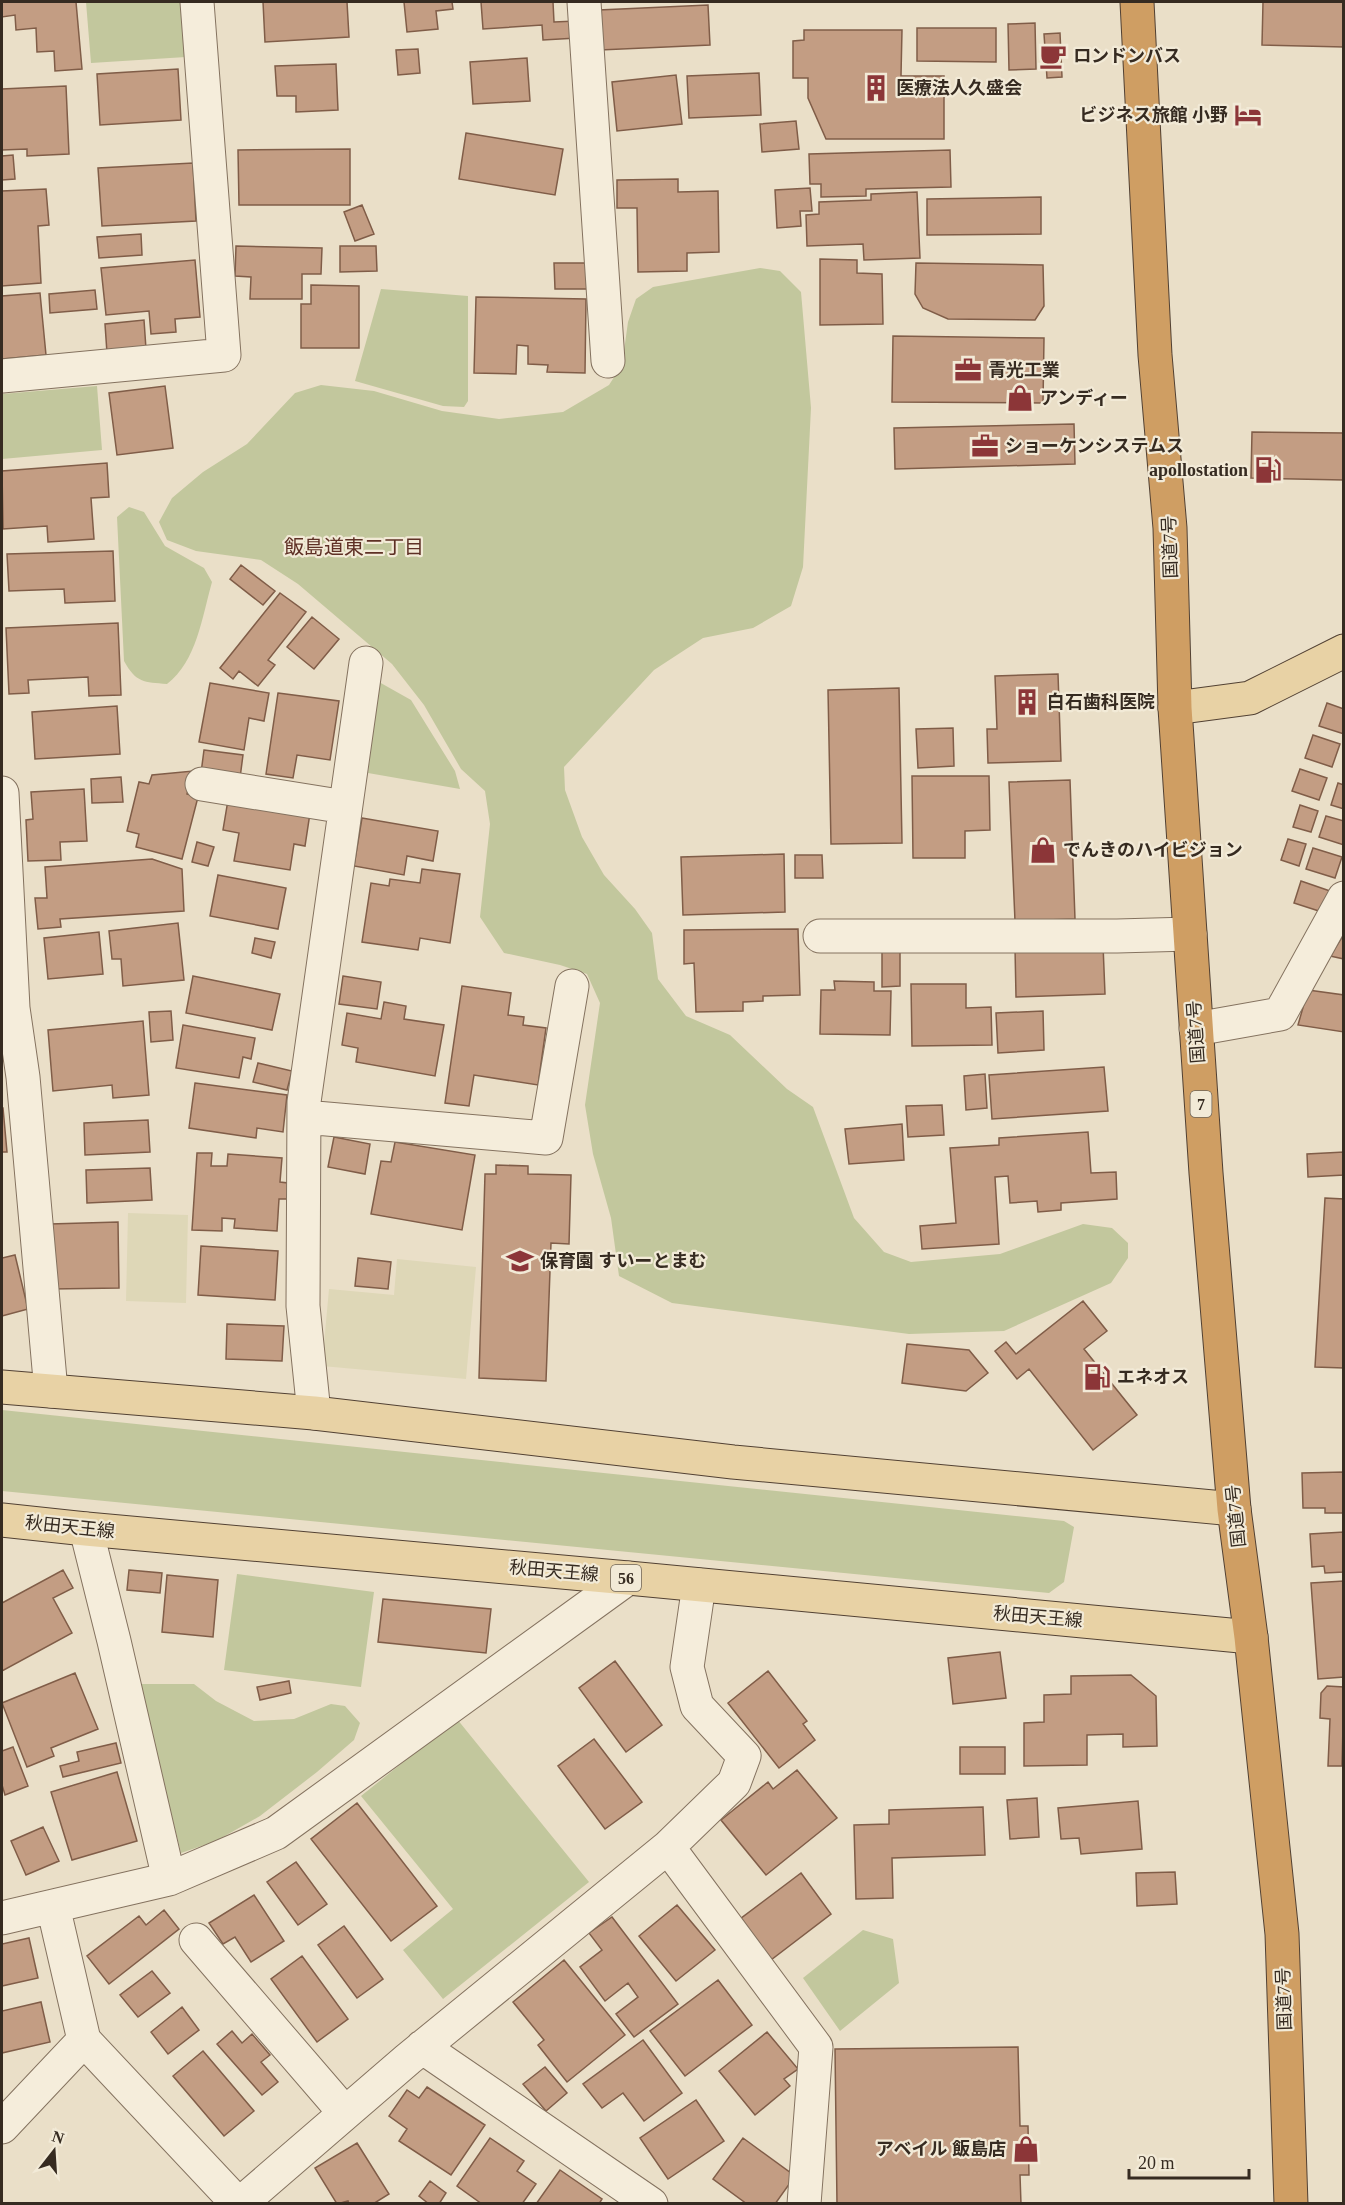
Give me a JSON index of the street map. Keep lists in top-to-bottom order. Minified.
{"streets":{"highway":["国道7号","7"],"main road":["秋田天王線","56"]},"crossings":[["国道7号","秋田天王線"]],"districts":["飯島道東二丁目"],"places":{"cafe":["ロンドンバス"],"building":["医療法人久盛会","白石歯科医院"],"hotel":["ビジネス旅館 小野"],"office":["青光工業","ショーケンシステムス"],"shop":["アンディー","でんきのハイビジョン","アベイル 飯島店"],"fuel station":["apollostation","エネオス"],"school or university":["保育園 すいーとまむ"]},"scale_bar":"20 m","north":"top"}
